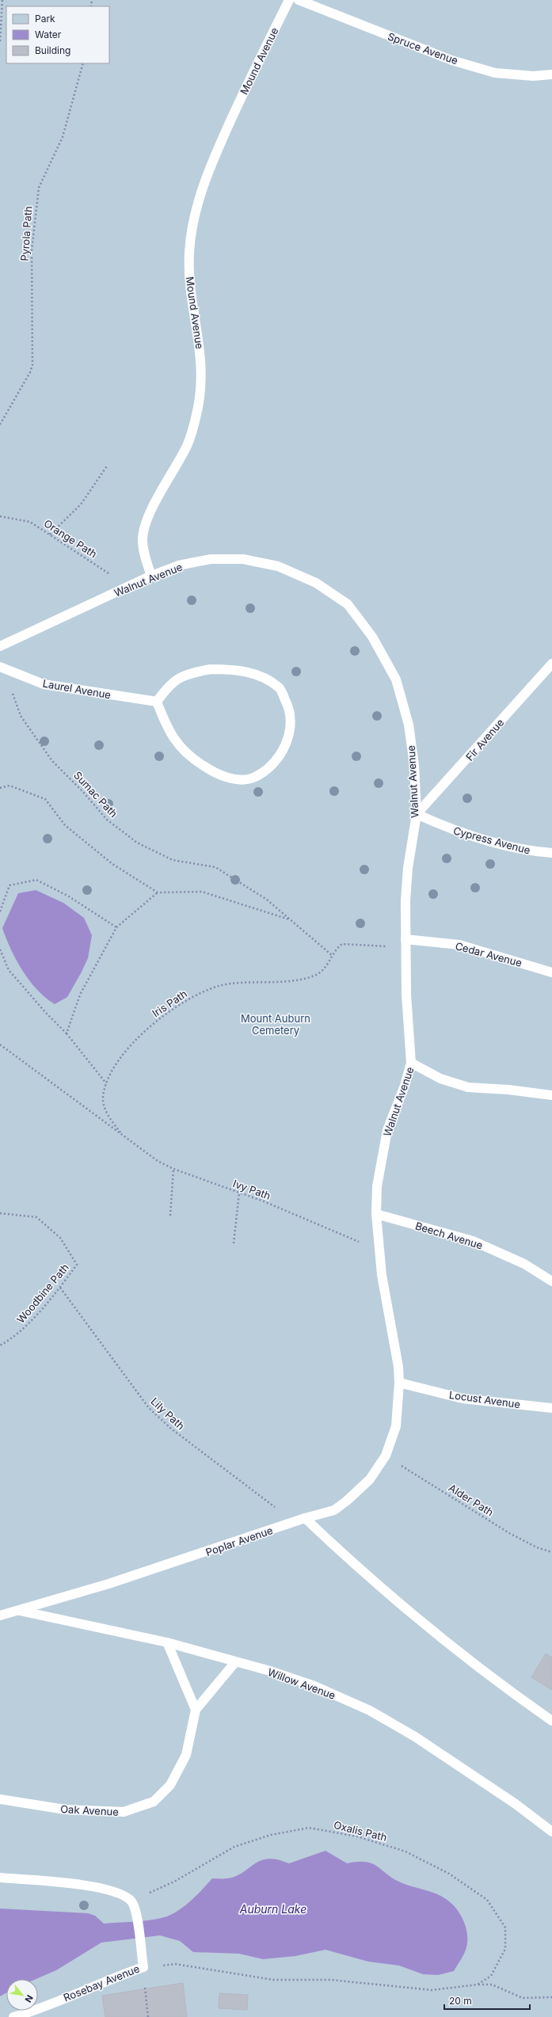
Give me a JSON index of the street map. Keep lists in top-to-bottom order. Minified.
{"streets":{"lane":["Spruce Avenue","Mound Avenue","Walnut Avenue","Laurel Avenue","Fir Avenue","Cypress Avenue","Cedar Avenue","Beech Avenue","Locust Avenue","Poplar Avenue","Willow Avenue","Oak Avenue","Rosebay Avenue"],"path":["Pyrola Path","Orange Path","Sumac Path","Iris Path","Ivy Path","Woodbine Path","Lily Path","Alder Path","Oxalis Path"]},"crossings":[["Mound Avenue","Walnut Avenue"],["Orange Path","Walnut Avenue"],["Walnut Avenue","Fir Avenue"],["Walnut Avenue","Cypress Avenue"],["Walnut Avenue","Cedar Avenue"],["Walnut Avenue","Ivy Path"],["Walnut Avenue","Beech Avenue"],["Walnut Avenue","Locust Avenue"],["Walnut Avenue","Poplar Avenue"],["Laurel Avenue","Sumac Path"],["Fir Avenue","Cypress Avenue"],["Sumac Path","Iris Path"],["Iris Path","Ivy Path"],["Woodbine Path","Lily Path"],["Locust Avenue","Poplar Avenue"],["Lily Path","Poplar Avenue"],["Alder Path","Poplar Avenue"],["Poplar Avenue","Willow Avenue"],["Oxalis Path","Rosebay Avenue"]],"water":["Auburn Lake"],"parks":["Mount Auburn Cemetery"],"legend":["Park","Water","Building"],"scale_bar":"20 m","north":"bottom right"}
